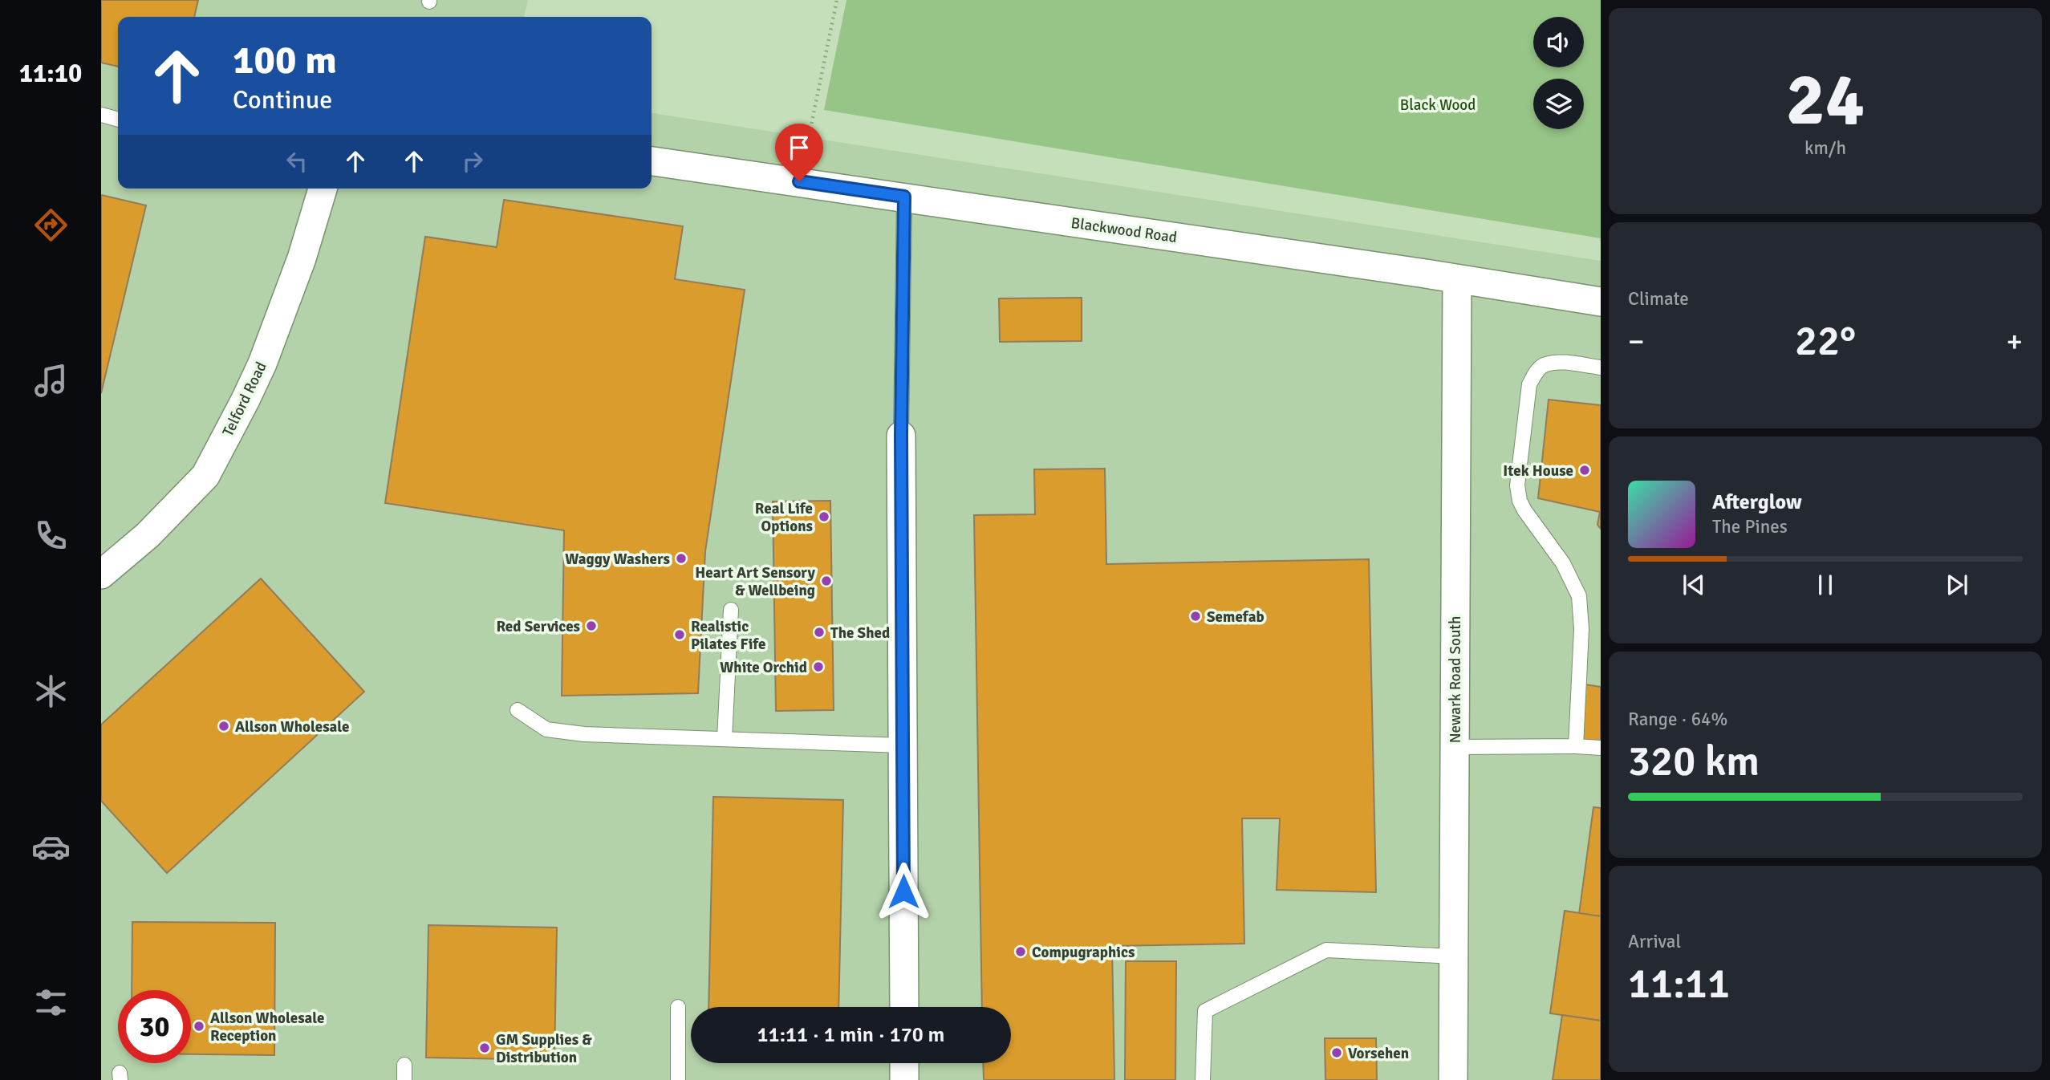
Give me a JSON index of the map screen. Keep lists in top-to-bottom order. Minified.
{"streets":{"street":["Blackwood Road","Telford Road","Newark Road South"]},"crossings":[["Blackwood Road","Newark Road South"]],"parks":["Black Wood"],"places":["Itek House","Real Life Options","Waggy Washers","Heart Art Sensory & Wellbeing","Semefab","Red Services","The Shed","Realistic Pilates Fife","White Orchid","Allson Wholesale","Compugraphics","Allson Wholesale Reception","GM Supplies & Distribution","Vorsehen"],"page":{"tabs":"11:10","tile":[["24","km/h"],"Climate",["Range · 64%","320 km"],["Arrival","11:11"]],"turn":["100 m","Continue"],"heat":["−","22°","+"],"song":["Afterglow","The Pines"],"limit":"30","trip":"11:11 · 1 min · 170 m"}}
